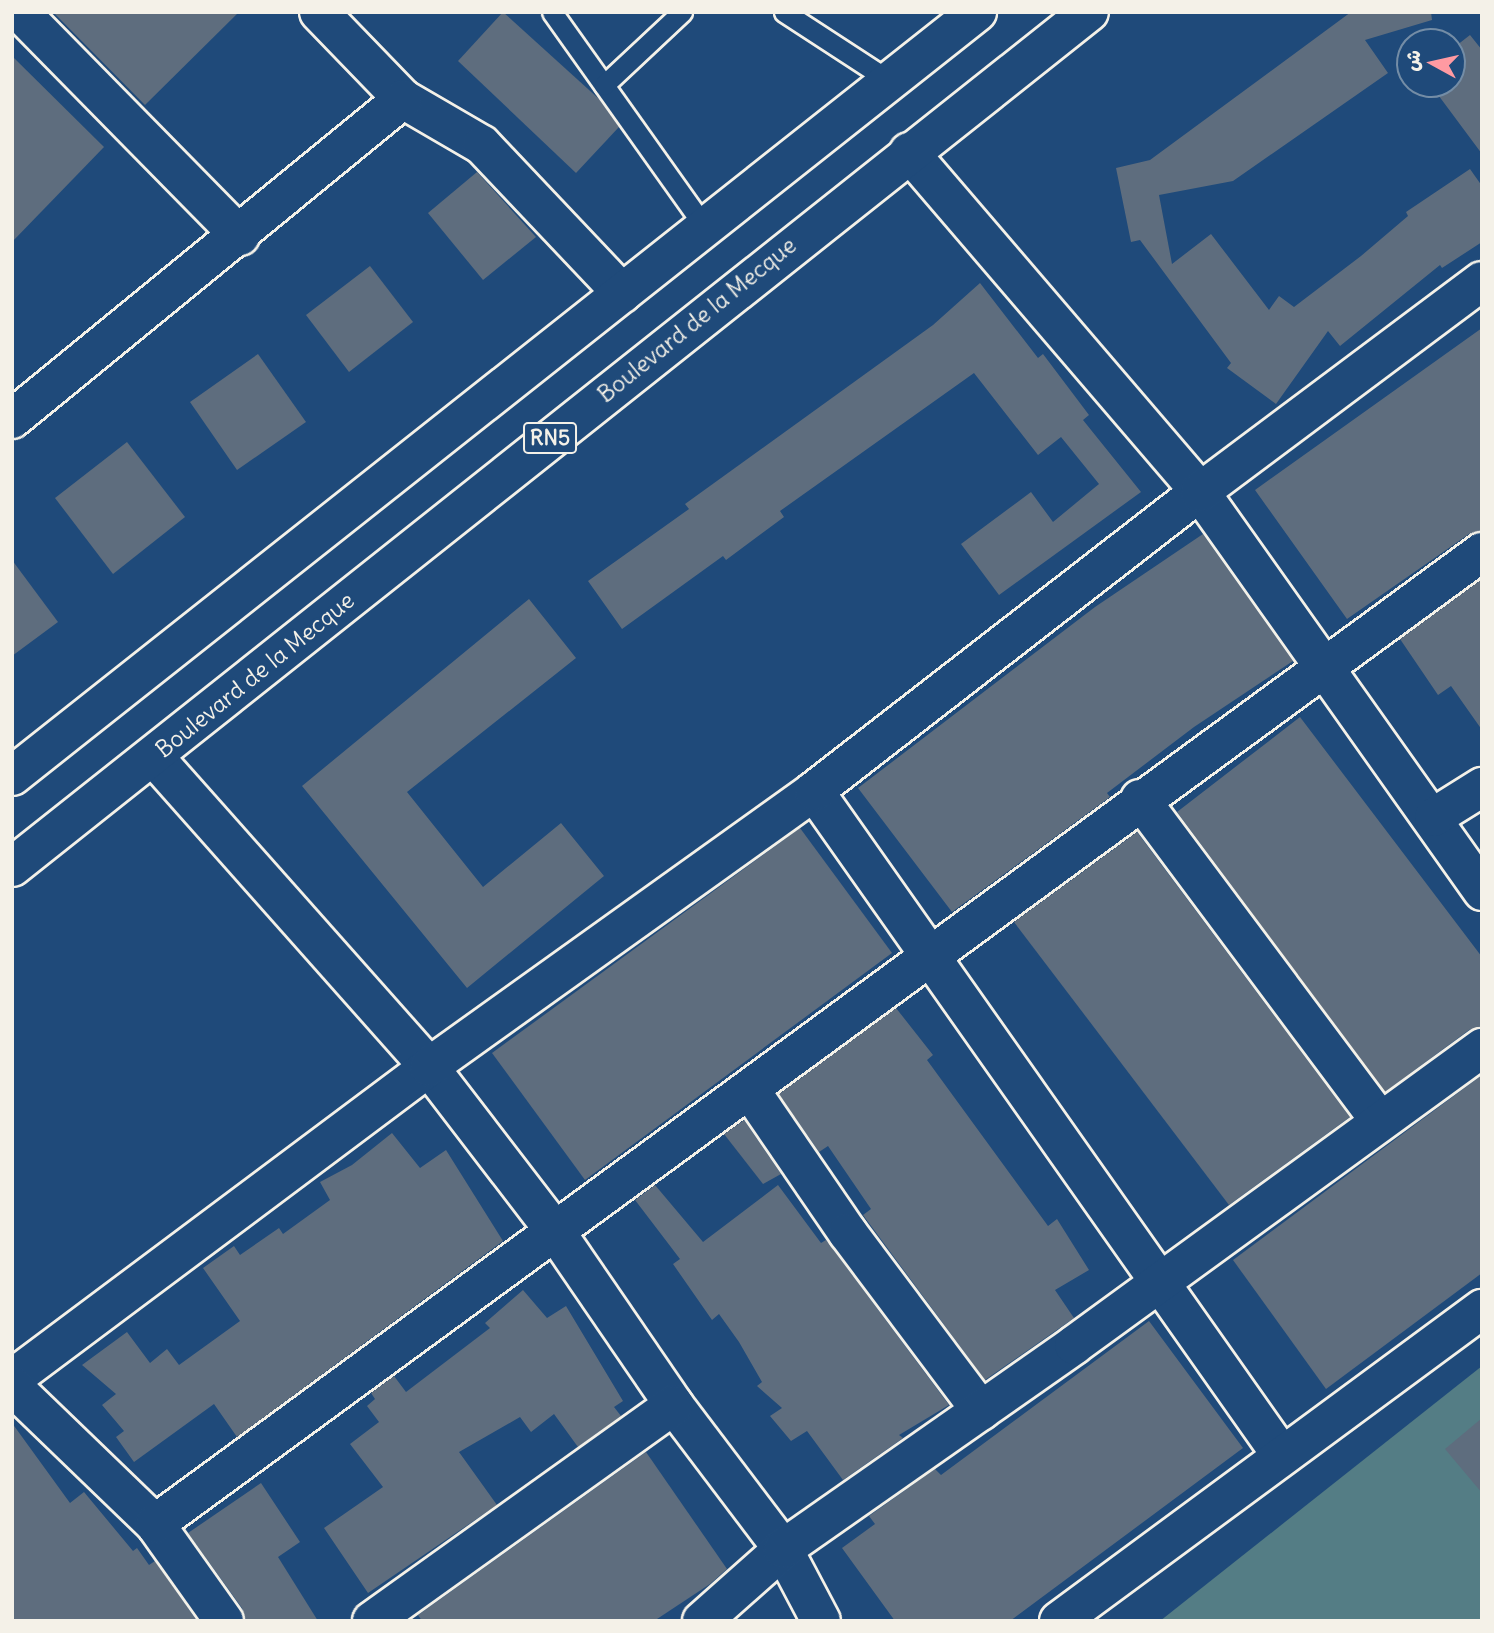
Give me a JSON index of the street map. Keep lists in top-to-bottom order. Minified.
{"streets":{"street":["Boulevard de la Mecque","RN5"]},"north":"left"}
